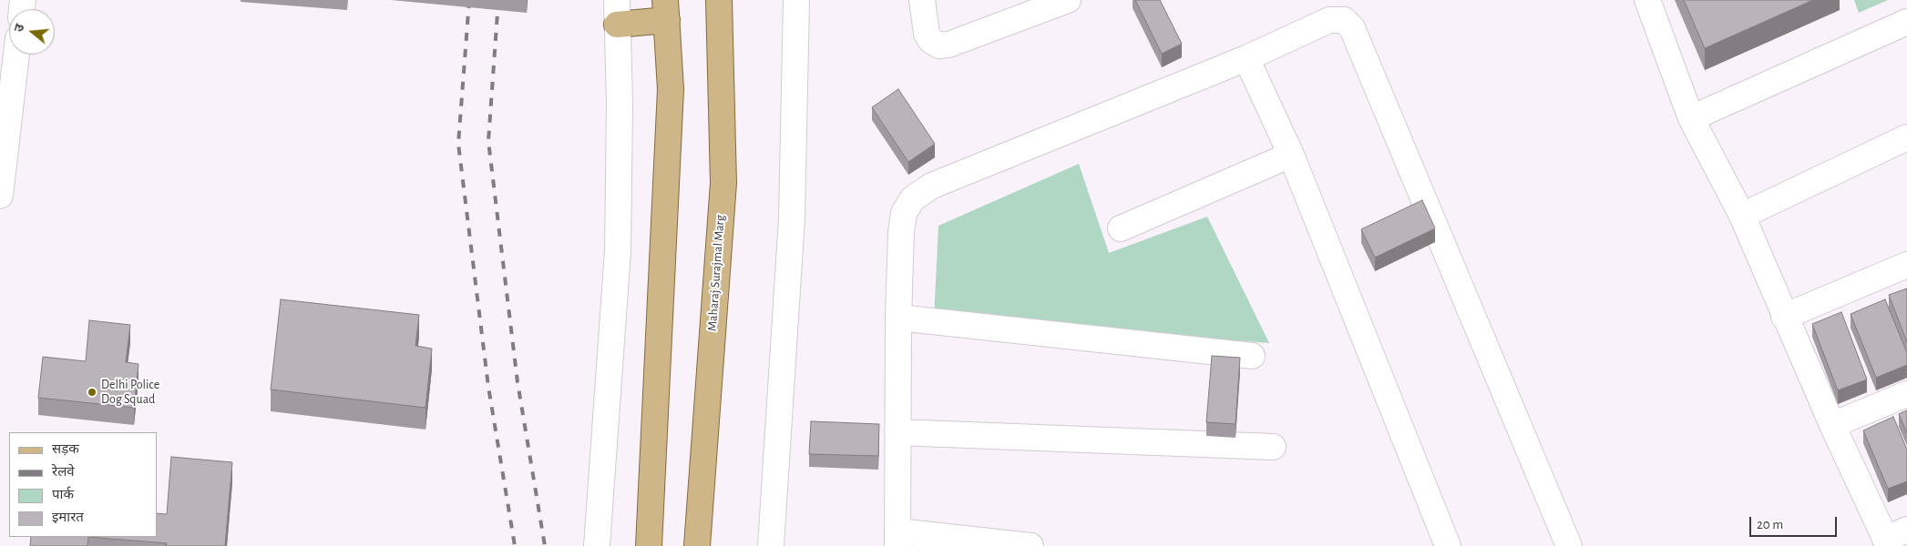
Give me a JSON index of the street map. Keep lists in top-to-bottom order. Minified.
{"streets":{"main road":["Maharaj Surajmal Marg"]},"places":["Delhi Police Dog Squad"],"legend":["सड़क","रेलवे","पार्क","इमारत"],"scale_bar":"20 m","north":"left"}
